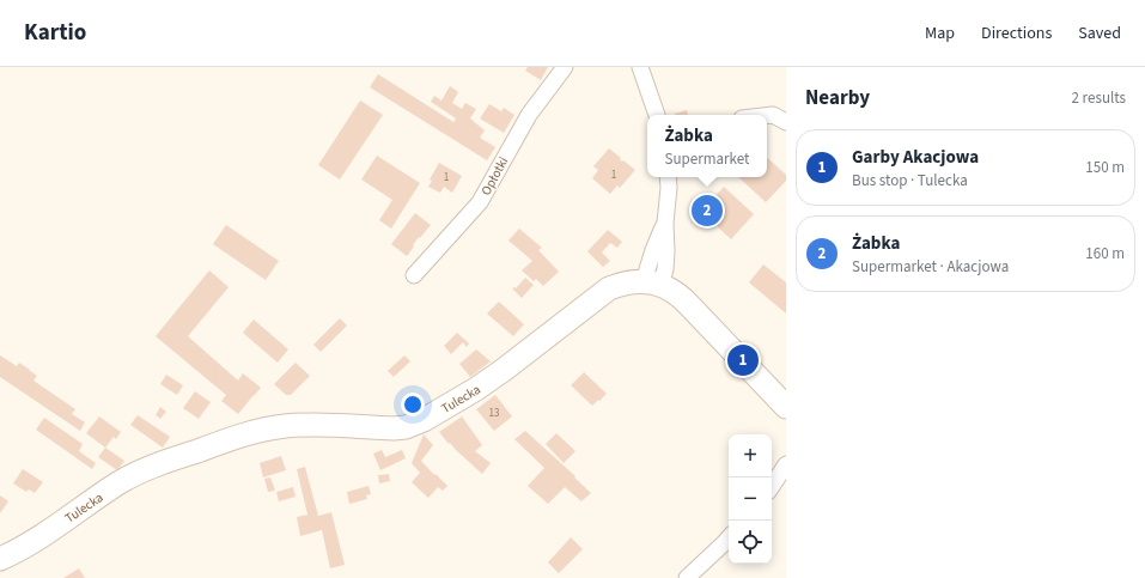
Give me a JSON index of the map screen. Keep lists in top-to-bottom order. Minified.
{"streets":{"street":["Opłotki","Tulecka"]},"house_numbers":["1","1","13"],"page":{"header":"Kartio","nav":["Map","Directions","Saved"],"heading":["Nearby","2 results"],"popup":["Żabka","Supermarket"],"list":[{"mark":"1","name":"Garby Akacjowa","note":"Bus stop · Tulecka","value":"150 m"},{"mark":"2","name":"Żabka","note":"Supermarket · Akacjowa","value":"160 m"}],"pins":["2","1"],"map_buttons":["+","−"]}}
